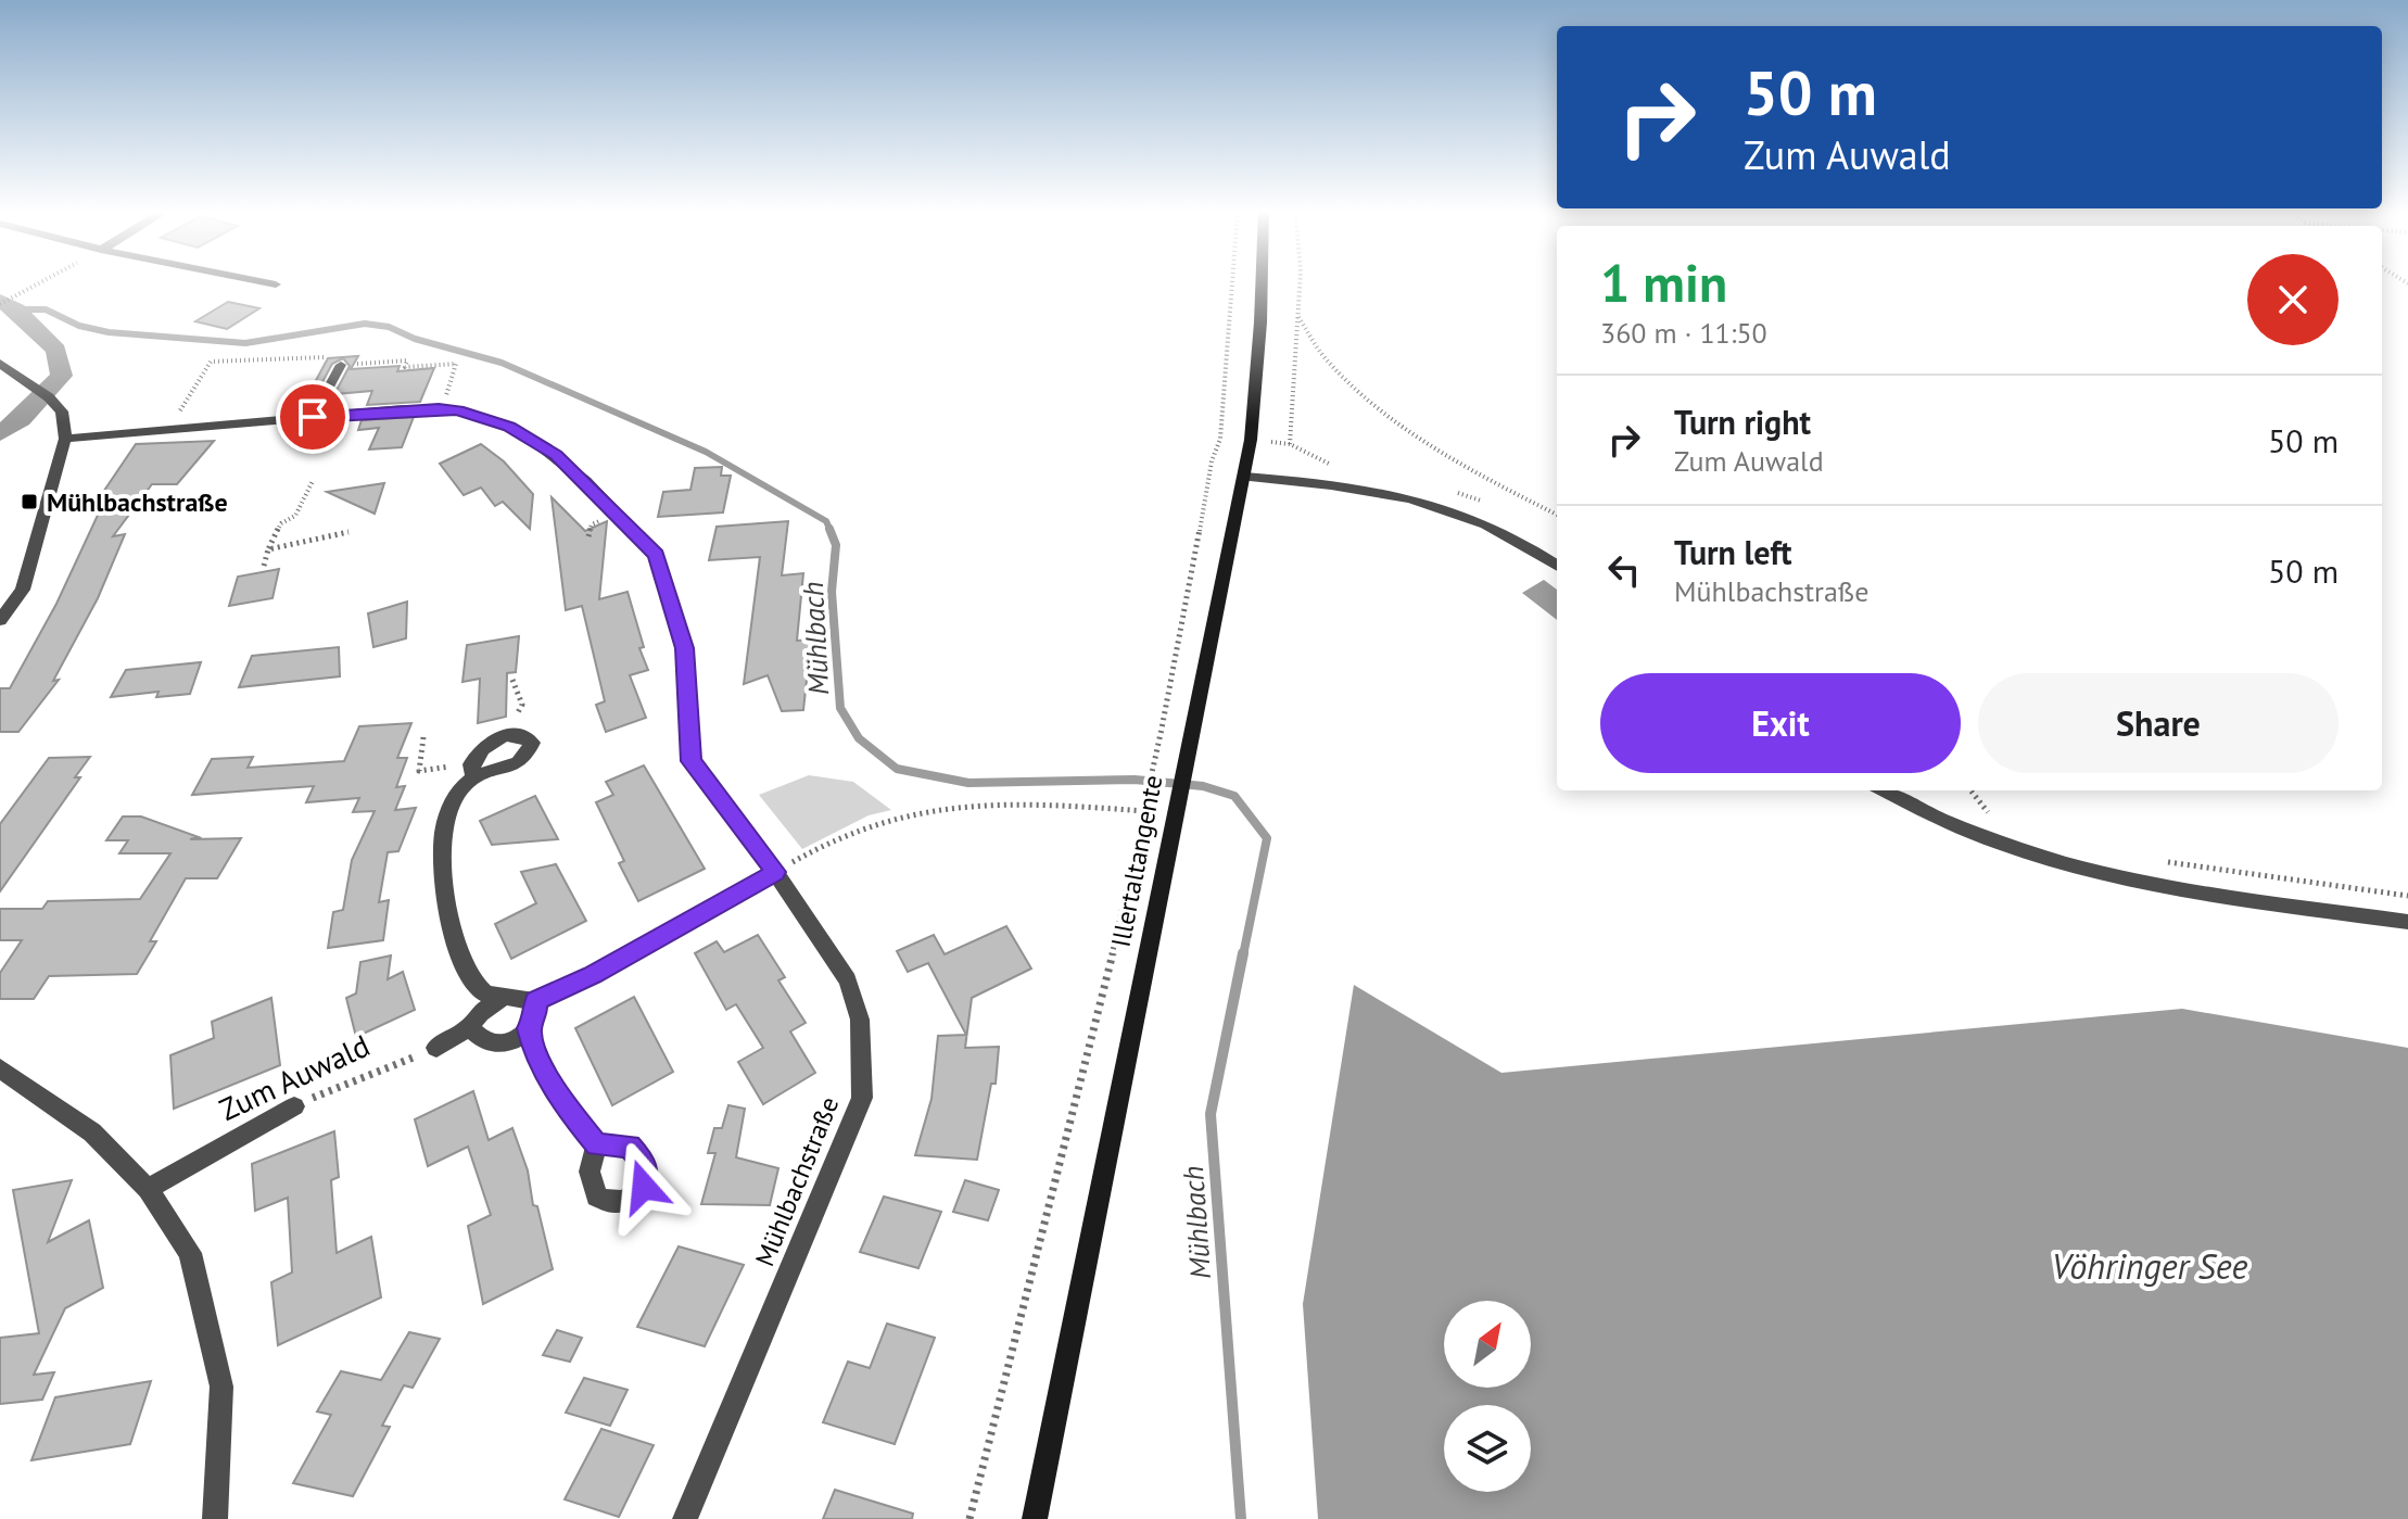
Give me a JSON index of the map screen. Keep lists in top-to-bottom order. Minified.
{"streets":{"street":["Illertaltangente","Zum Auwald","Mühlbachstraße"]},"water":["Mühlbach","Vöhringer See"],"places":{"transit":["Mühlbachstraße"]},"north":"top right","page":{"turn":["50 m","Zum Auwald"],"heading":["1 min","360 m · 11:50"],"list":[{"name":"Turn right","note":"Zum Auwald","value":"50 m"},{"name":"Turn left","note":"Mühlbachstraße","value":"50 m"}],"buttons":["Exit","Share"]}}
